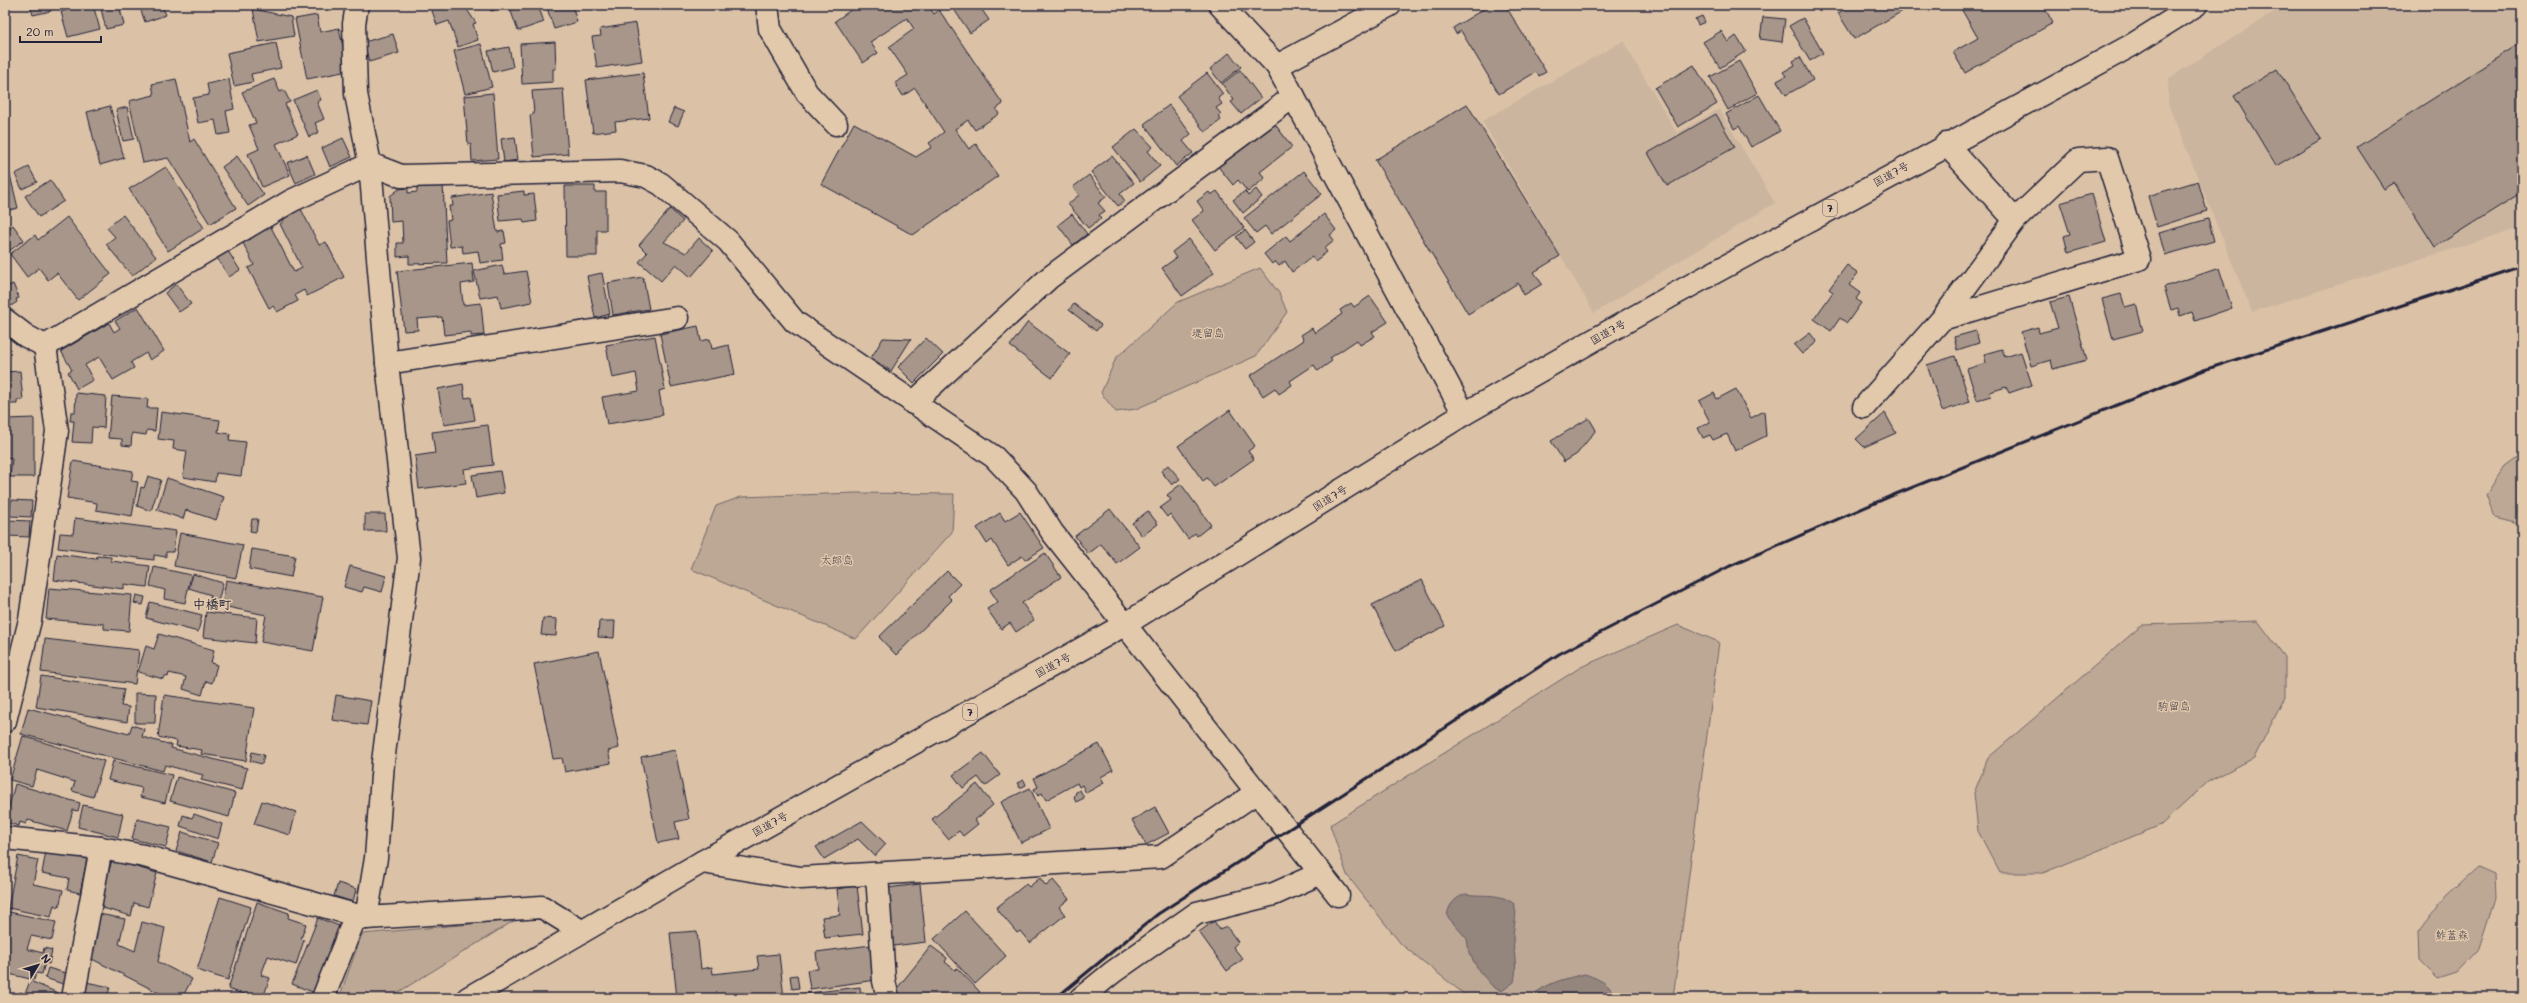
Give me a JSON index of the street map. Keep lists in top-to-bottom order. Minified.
{"streets":{"main road":["国道7号","7"]},"districts":["中橋町"],"parks":["堤留島","太郎島","駒留島","鮓蓋森"],"scale_bar":"20 m","north":"top right"}
